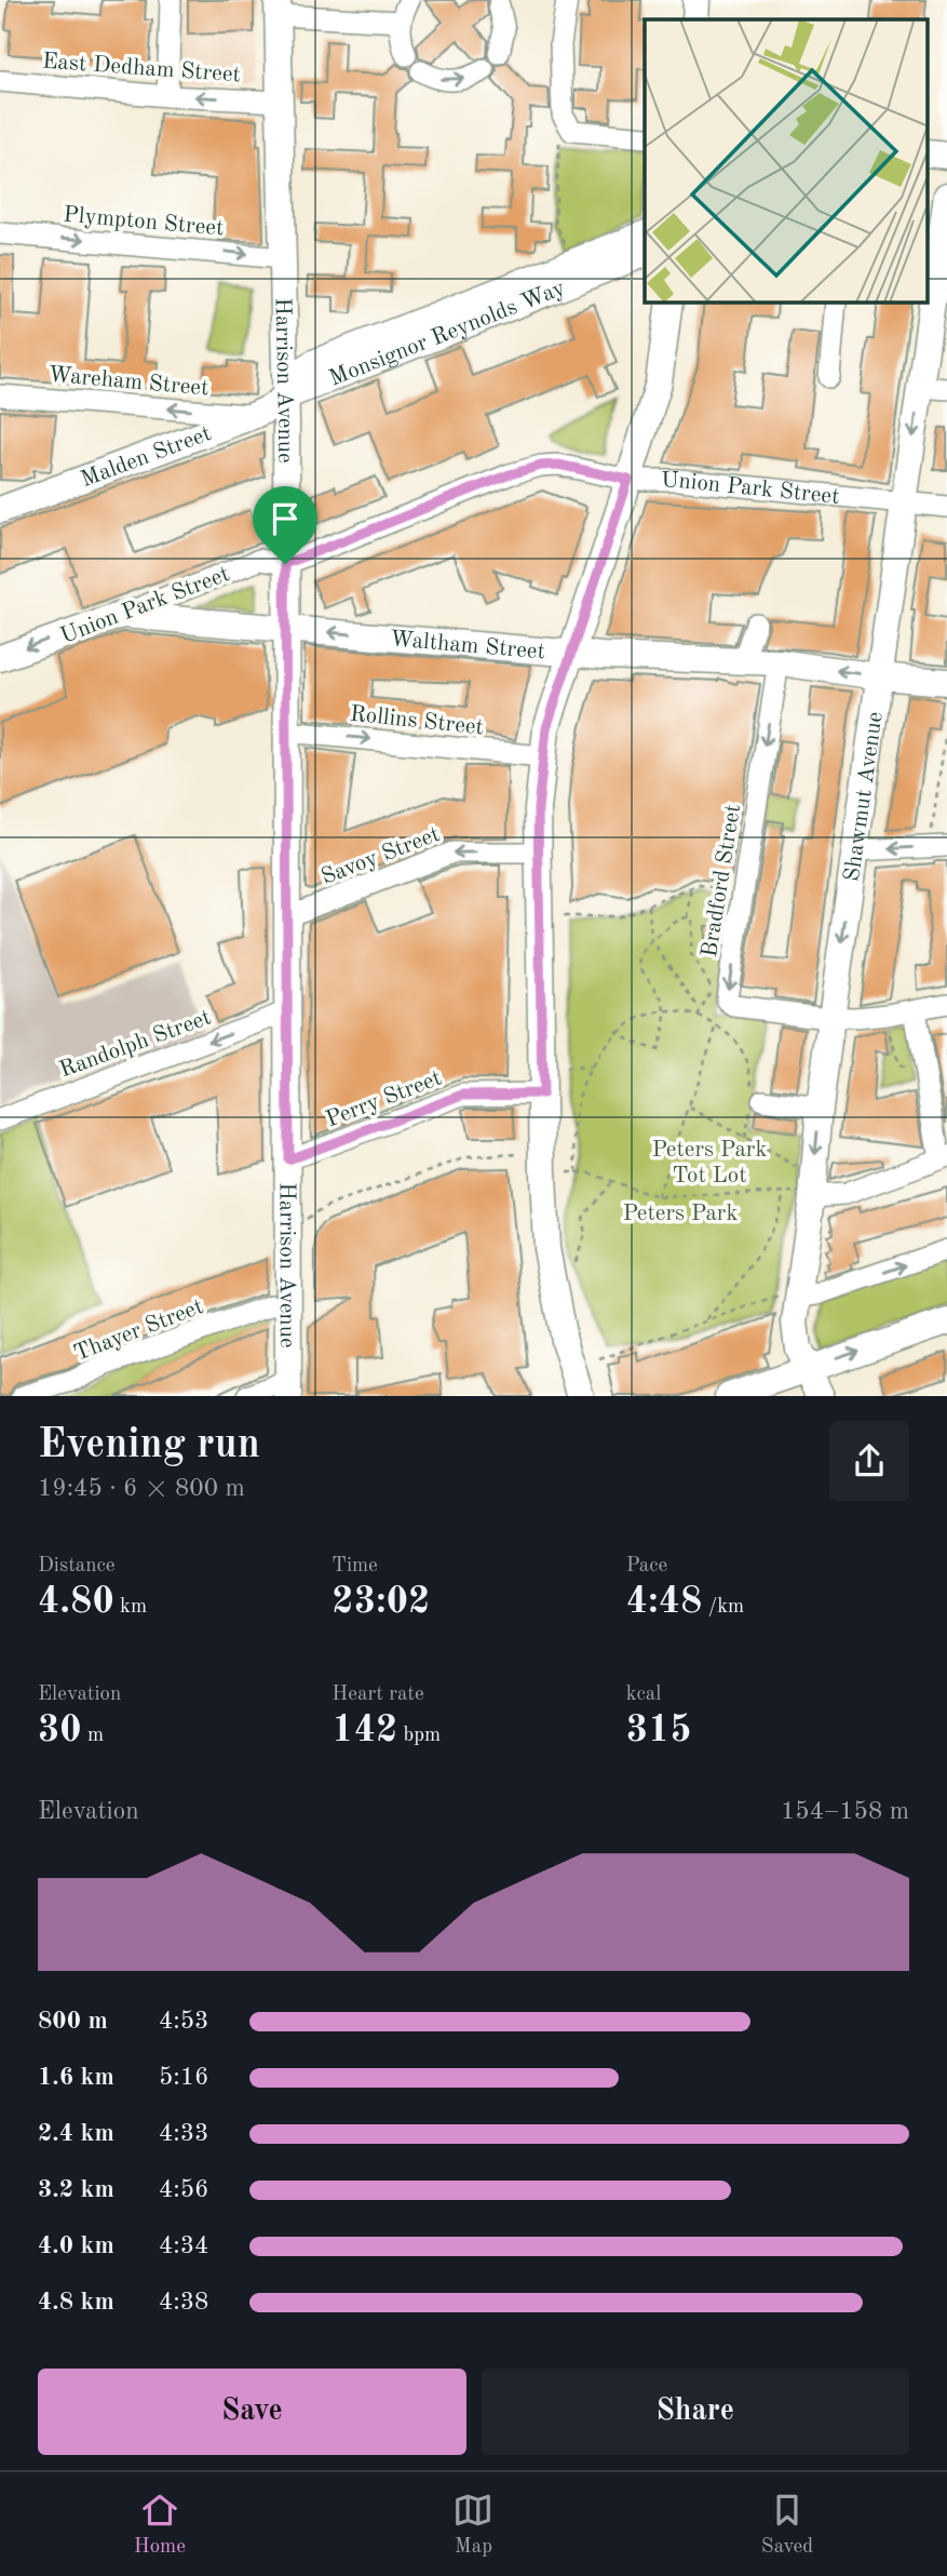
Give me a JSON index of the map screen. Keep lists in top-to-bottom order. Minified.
{"streets":{"main road":["Monsignor Reynolds Way","Harrison Avenue","Malden Street","Union Park Street","Waltham Street","Shawmut Avenue"],"street":["East Dedham Street","Plympton Street","Wareham Street","Rollins Street","Savoy Street","Bradford Street","Randolph Street","Perry Street","Thayer Street"]},"crossings":[["East Dedham Street","Harrison Avenue"],["Plympton Street","Harrison Avenue"],["Monsignor Reynolds Way","Harrison Avenue"],["Monsignor Reynolds Way","Malden Street"],["Wareham Street","Malden Street"],["Harrison Avenue","Malden Street"],["Harrison Avenue","Union Park Street"],["Harrison Avenue","Waltham Street"],["Harrison Avenue","Rollins Street"],["Harrison Avenue","Savoy Street"],["Harrison Avenue","Randolph Street"],["Harrison Avenue","Perry Street"],["Union Park Street","Waltham Street"],["Union Park Street","Shawmut Avenue"],["Waltham Street","Shawmut Avenue"],["Waltham Street","Bradford Street"],["Shawmut Avenue","Bradford Street"]],"one_way":["East Dedham Street","Plympton Street","Wareham Street","Waltham Street","Rollins Street","Savoy Street","Bradford Street","Randolph Street"],"parks":["Peters Park Tot Lot","Peters Park"],"page":{"heading":["Evening run","19:45 · 6 × 800 m"],"stats":[["Distance","4.80 km"],["Time","23:02"],["Pace","4:48 /km"],["Elevation","30 m"],["Heart rate","142 bpm"],["kcal","315"]],"chart":["Elevation","154–158 m"],"list":[{"name":"800 m","note":"4:53"},{"name":"1.6 km","note":"5:16"},{"name":"2.4 km","note":"4:33"},{"name":"3.2 km","note":"4:56"},{"name":"4.0 km","note":"4:34"},{"name":"4.8 km","note":"4:38"}],"buttons":["Save","Share"],"tabs":["Home","Map","Saved"]}}
